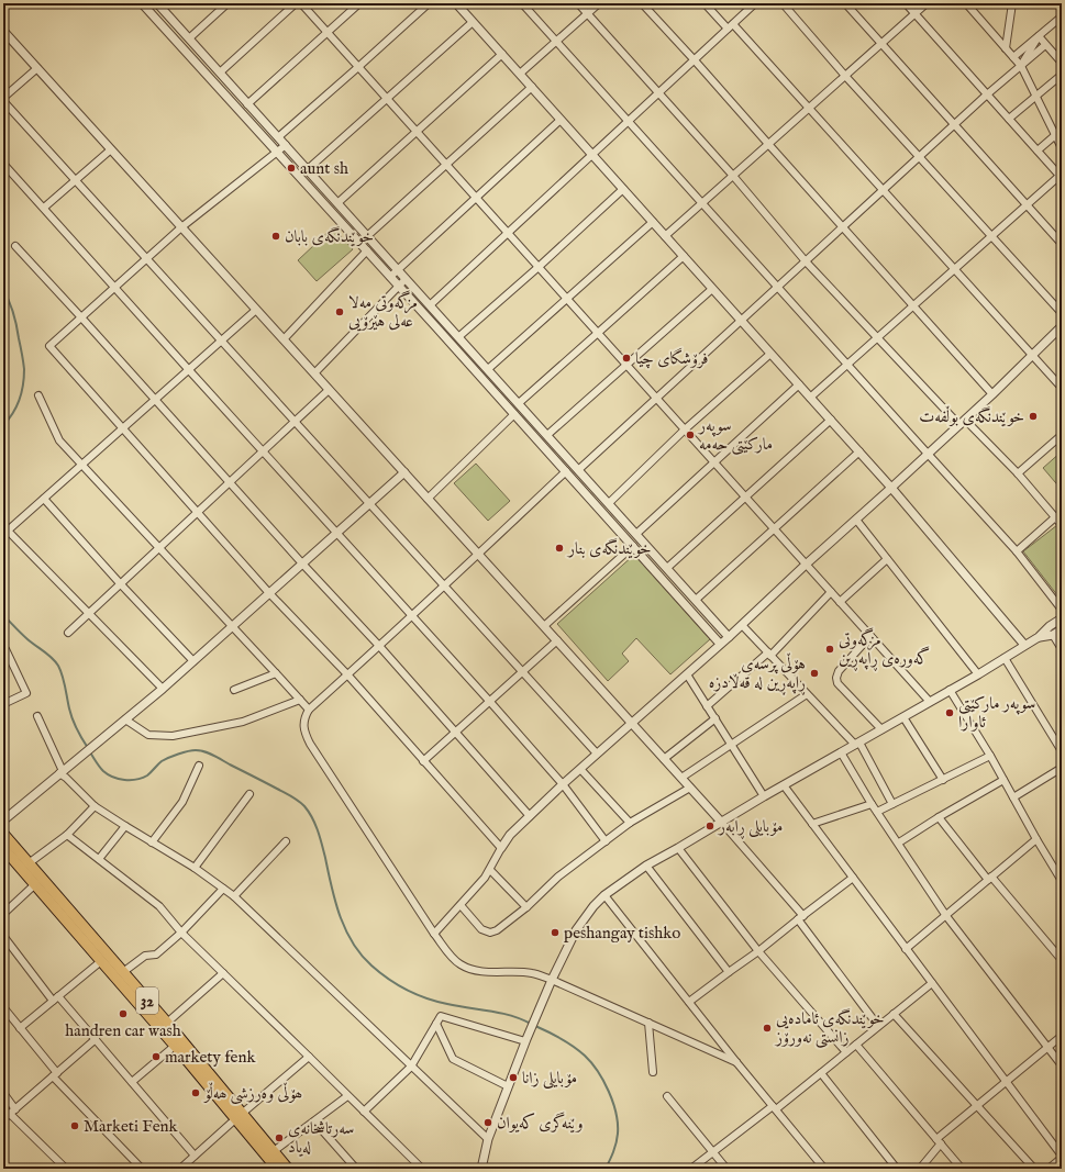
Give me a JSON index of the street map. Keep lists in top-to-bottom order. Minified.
{"streets":{"main road":["32"]},"places":["aunt sh","خوێندنگەی بابان","مزگەوتی مەلا عەلی هێرۆیی","فرۆشگای چیا","خوێندنگەی بوڵفەت","سوپەر مارکێتی حەمە","خوێندنگەی بنار","مزگەوتی گەورەی ڕاپەڕین","هۆڵی پرسەی ڕاپەڕین لە قەڵادزە","سوپەر مارکێتی ئاوارا","مۆبایلی ڕابەر","peshangay tishko","handren car wash","خوێندنگەی ئامادەیی زانستی نەورۆز","markety fenk","مۆبایلی زانا","ھۆڵی وەرزشی ھەڵۆ","وێنەگری کەیوان","Marketi Fenk","سەرتاشخانەی لەیاد"]}
